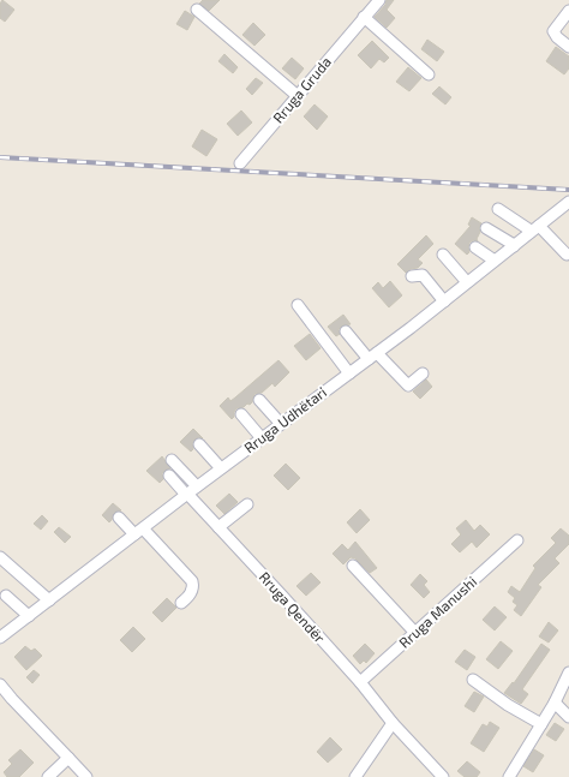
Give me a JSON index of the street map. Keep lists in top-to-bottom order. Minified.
{"streets":{"street":["Rruga Gruda","Rruga Udhëtari","Rruga Qendër","Rruga Manushi"]},"crossings":[["Rruga Udhëtari","Rruga Qendër"],["Rruga Qendër","Rruga Manushi"]]}
